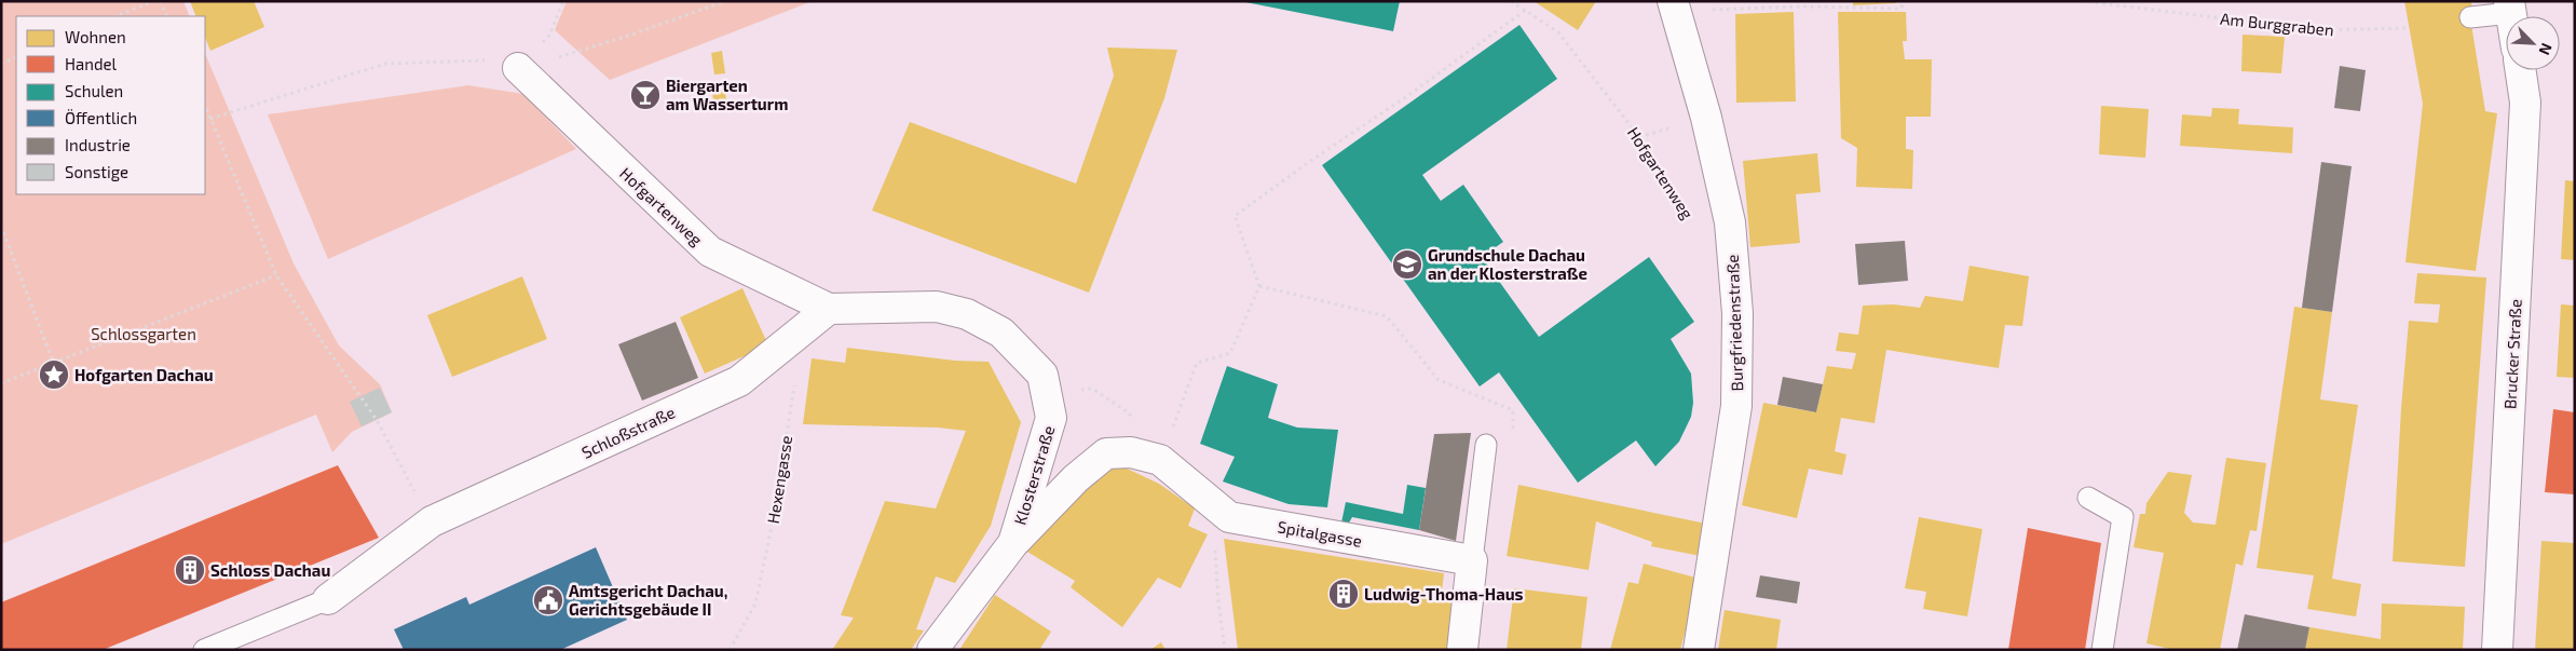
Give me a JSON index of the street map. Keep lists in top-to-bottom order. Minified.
{"streets":{"street":["Hofgartenweg","Burgfriedenstraße","Brucker Straße","Schloßstraße","Klosterstraße","Spitalgasse"],"path":["Am Burggraben","Hexengasse"]},"crossings":[["Hofgartenweg","Schloßstraße"],["Hofgartenweg","Klosterstraße"],["Schloßstraße","Klosterstraße"],["Klosterstraße","Spitalgasse"]],"parks":["Schlossgarten"],"places":{"bar":["Biergarten am Wasserturm"],"school or university":["Grundschule Dachau an der Klosterstraße"],"place":["Hofgarten Dachau"],"building":["Schloss Dachau","Ludwig-Thoma-Haus"],"public building":["Amtsgericht Dachau, Gerichtsgebäude II"]},"legend":["Wohnen","Handel","Schulen","Öffentlich","Industrie","Sonstige"],"north":"bottom right"}
